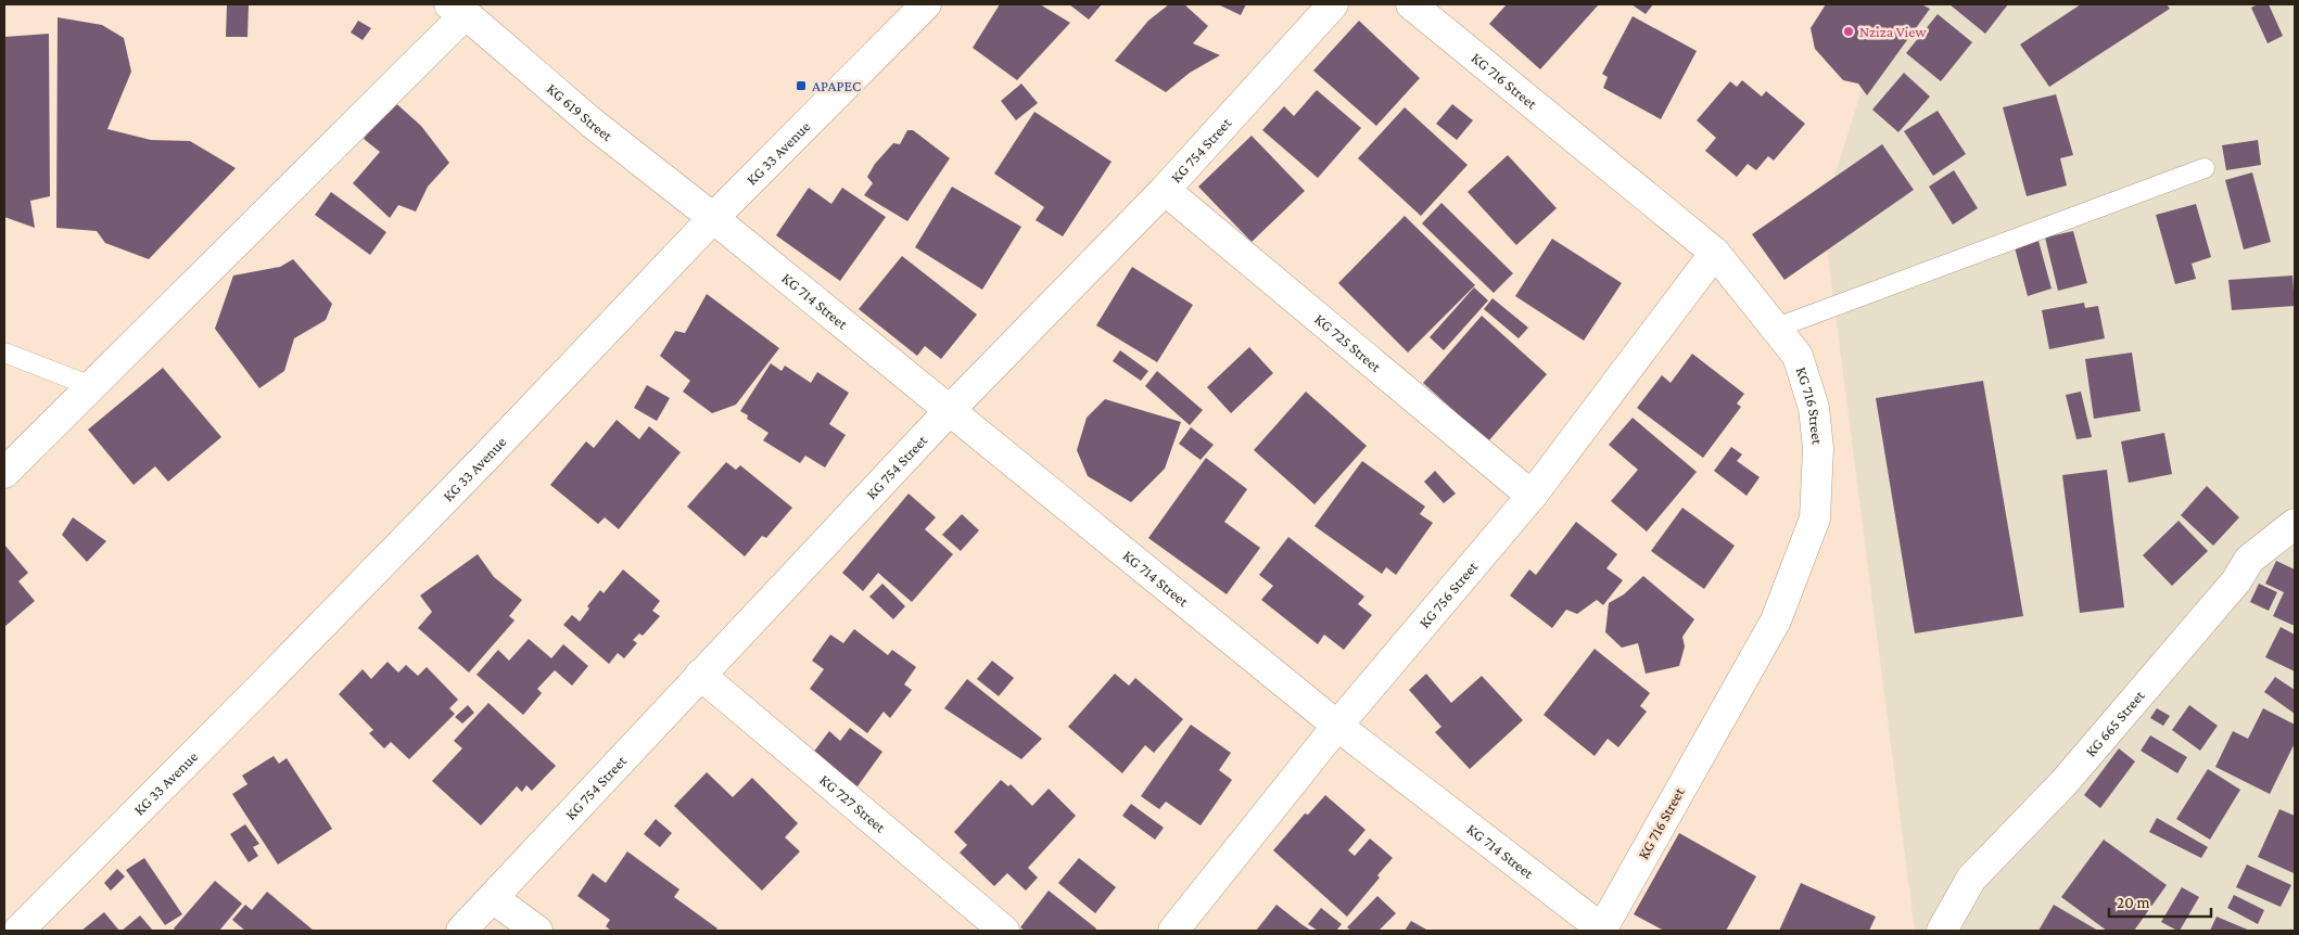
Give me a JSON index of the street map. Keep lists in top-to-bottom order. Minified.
{"streets":{"street":["KG 716 Street","KG 619 Street","KG 754 Street","KG 33 Avenue","KG 714 Street","KG 725 Street","KG 756 Street","KG 665 Street","KG 727 Street"]},"crossings":[["KG 716 Street","KG 714 Street"],["KG 716 Street","KG 756 Street"],["KG 619 Street","KG 33 Avenue"],["KG 619 Street","KG 714 Street"],["KG 754 Street","KG 714 Street"],["KG 754 Street","KG 725 Street"],["KG 754 Street","KG 727 Street"],["KG 33 Avenue","KG 714 Street"],["KG 714 Street","KG 756 Street"],["KG 725 Street","KG 756 Street"]],"places":{"other":["Nziza View"],"transit":["APAPEC"]},"scale_bar":"20 m"}
